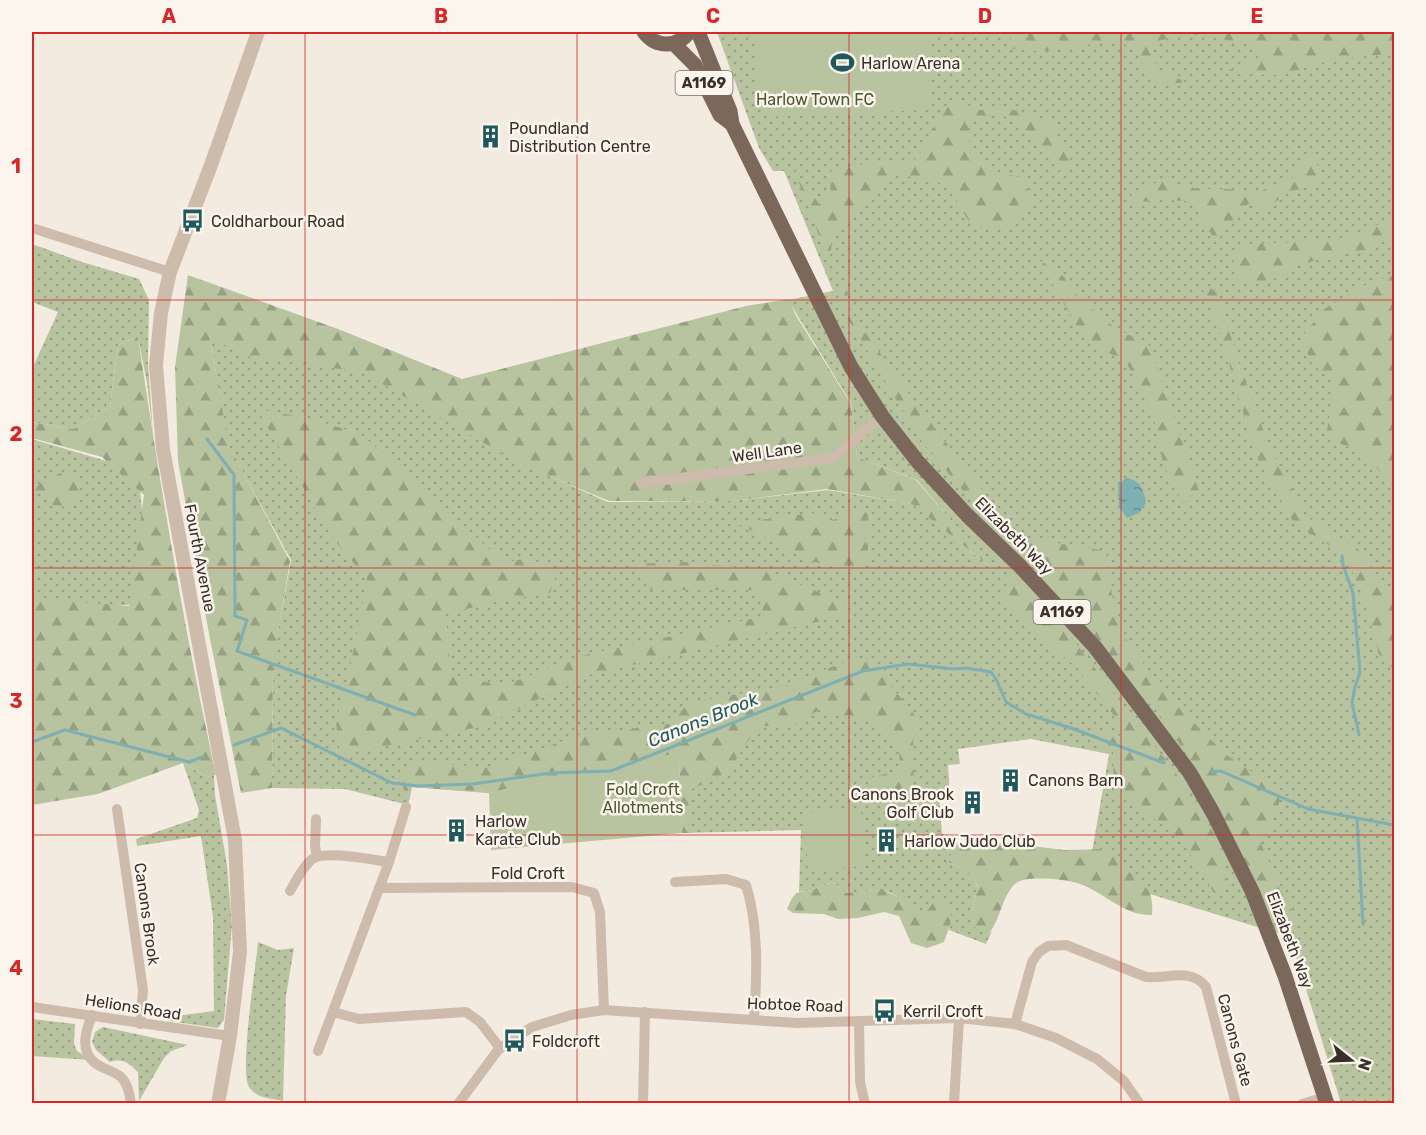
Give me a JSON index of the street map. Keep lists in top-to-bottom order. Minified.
{"streets":{"main road":["A1169","Elizabeth Way"],"street":["Well Lane","Fourth Avenue","Fold Croft","Canons Brook","Hobtoe Road","Helions Road","Canons Gate"]},"crossings":[["Well Lane","Elizabeth Way"],["Fourth Avenue","Helions Road"],["Fold Croft","Hobtoe Road"],["Canons Brook","Helions Road"],["Hobtoe Road","Canons Gate"]],"water":["Canons Brook"],"parks":["Harlow Town FC","Fold Croft Allotments"],"places":{"sports":["Harlow Arena"],"building":["Poundland Distribution Centre","Canons Barn","Canons Brook Golf Club","Harlow Karate Club","Harlow Judo Club"],"bus stop":["Coldharbour Road","Kerril Croft","Foldcroft"]},"north":"right","grid":{"columns":["A","B","C","D","E"],"rows":["1","2","3","4"]}}
